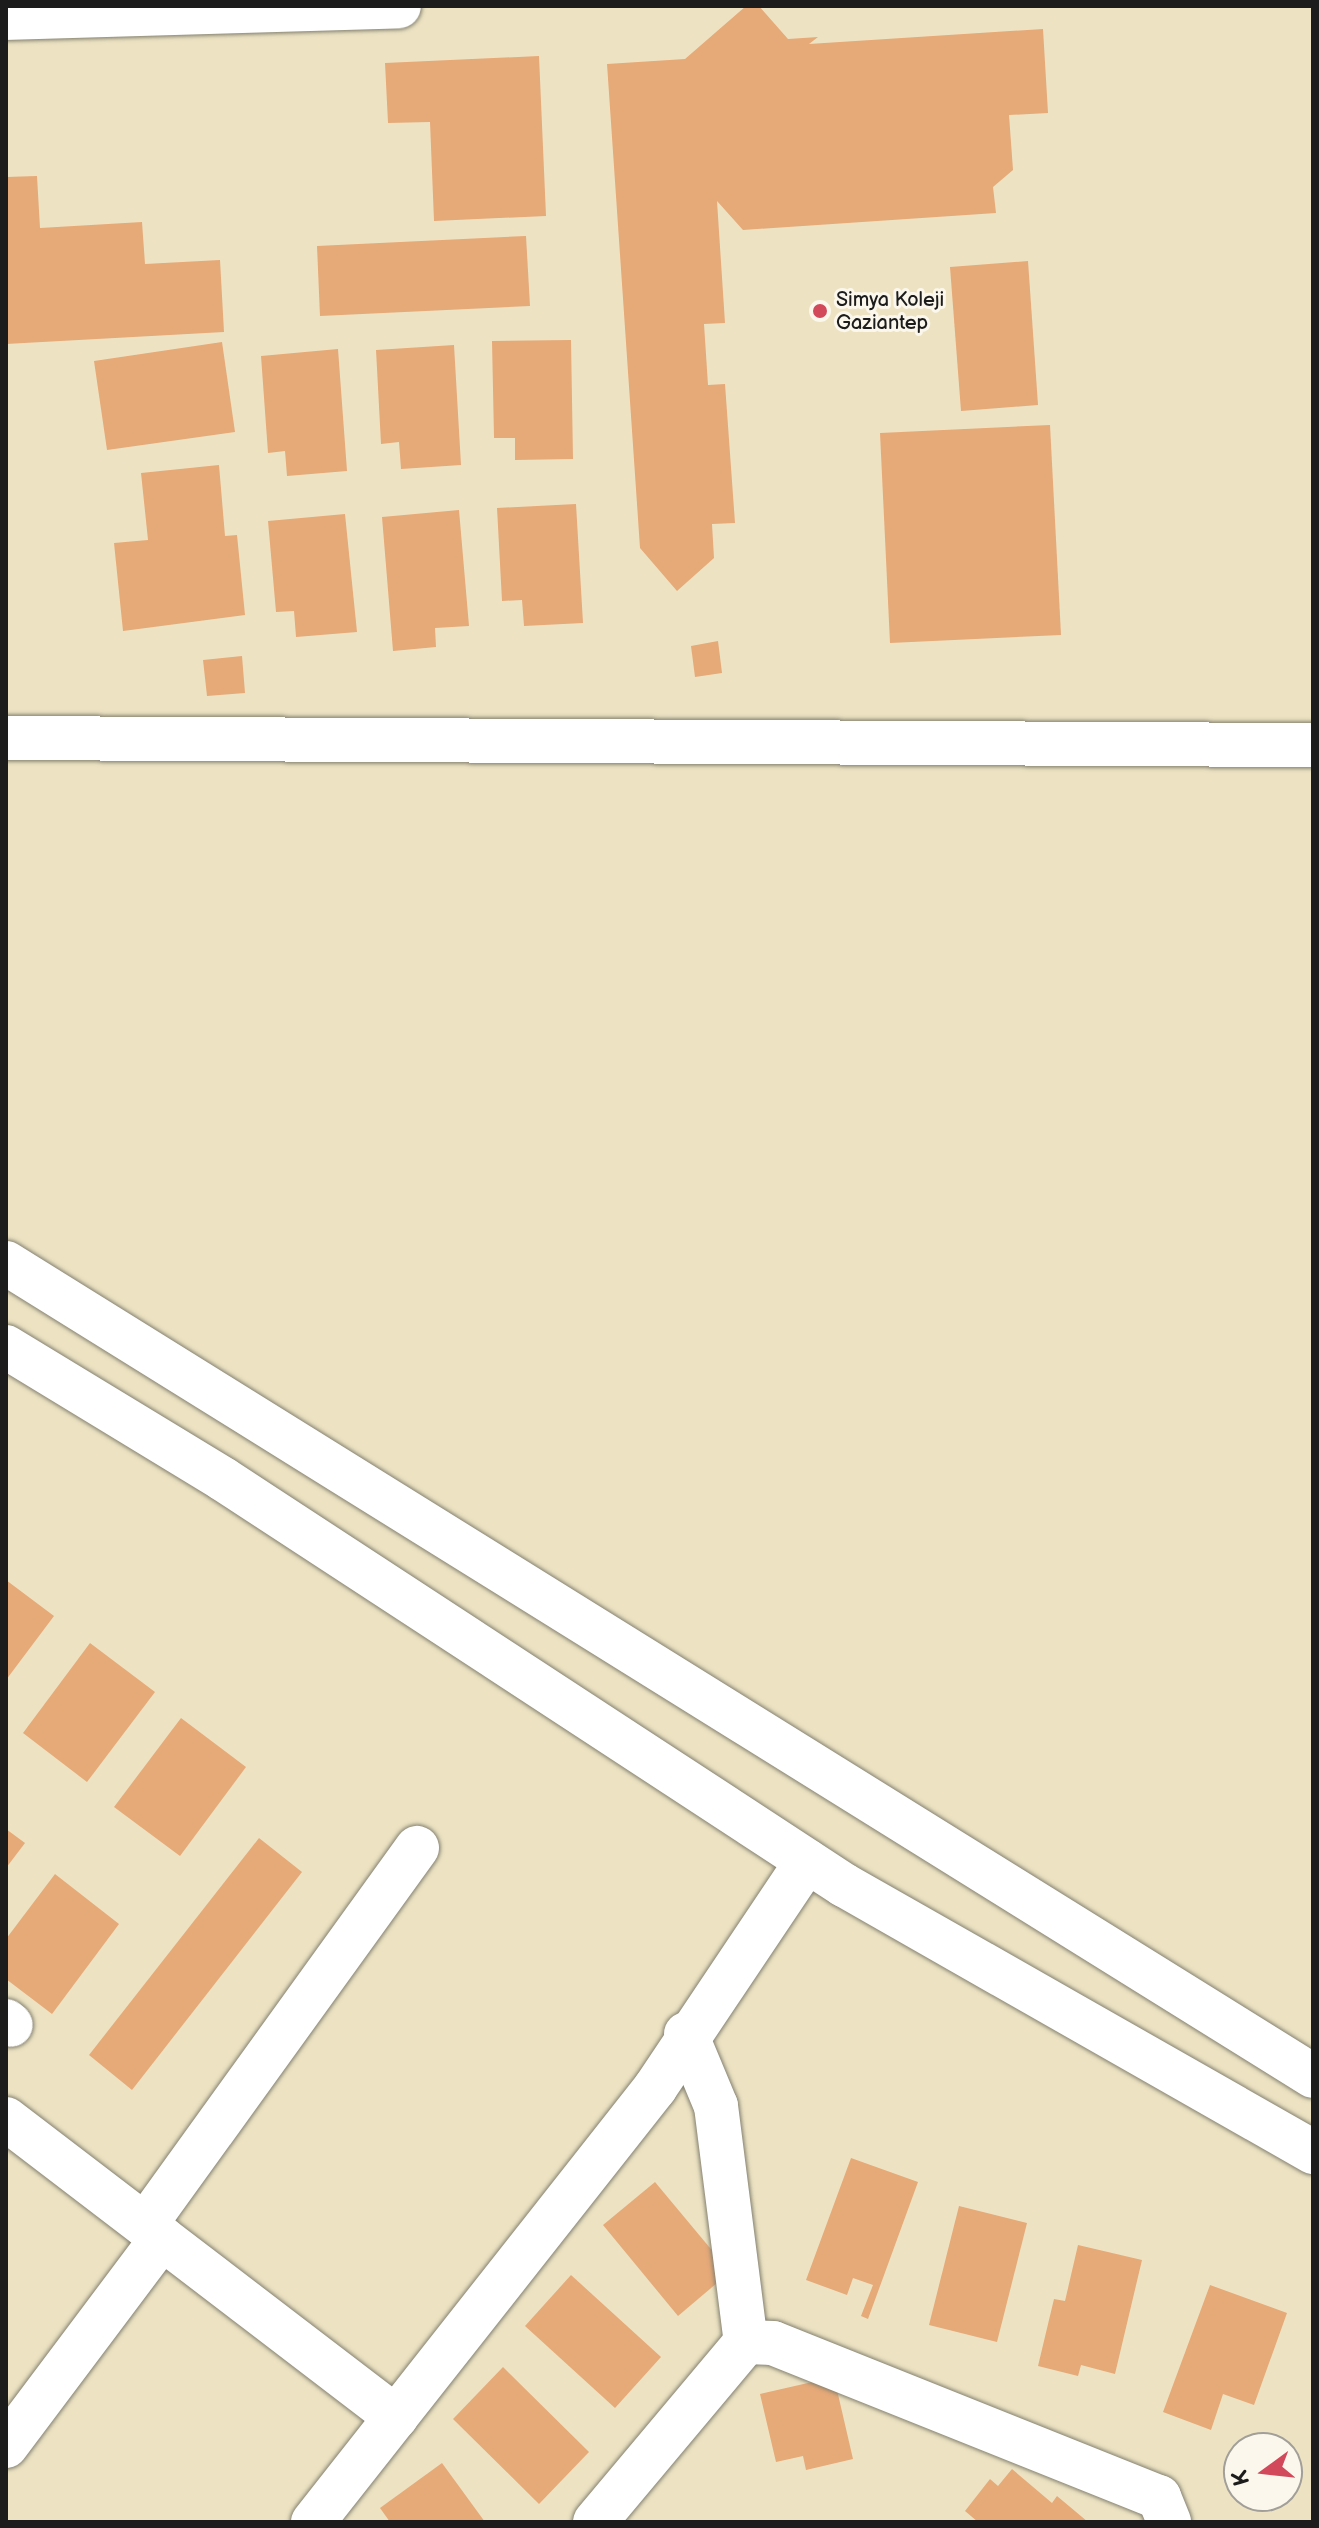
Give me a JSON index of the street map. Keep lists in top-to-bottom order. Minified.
{"places":["Simya Koleji Gaziantep"],"north":"left"}
